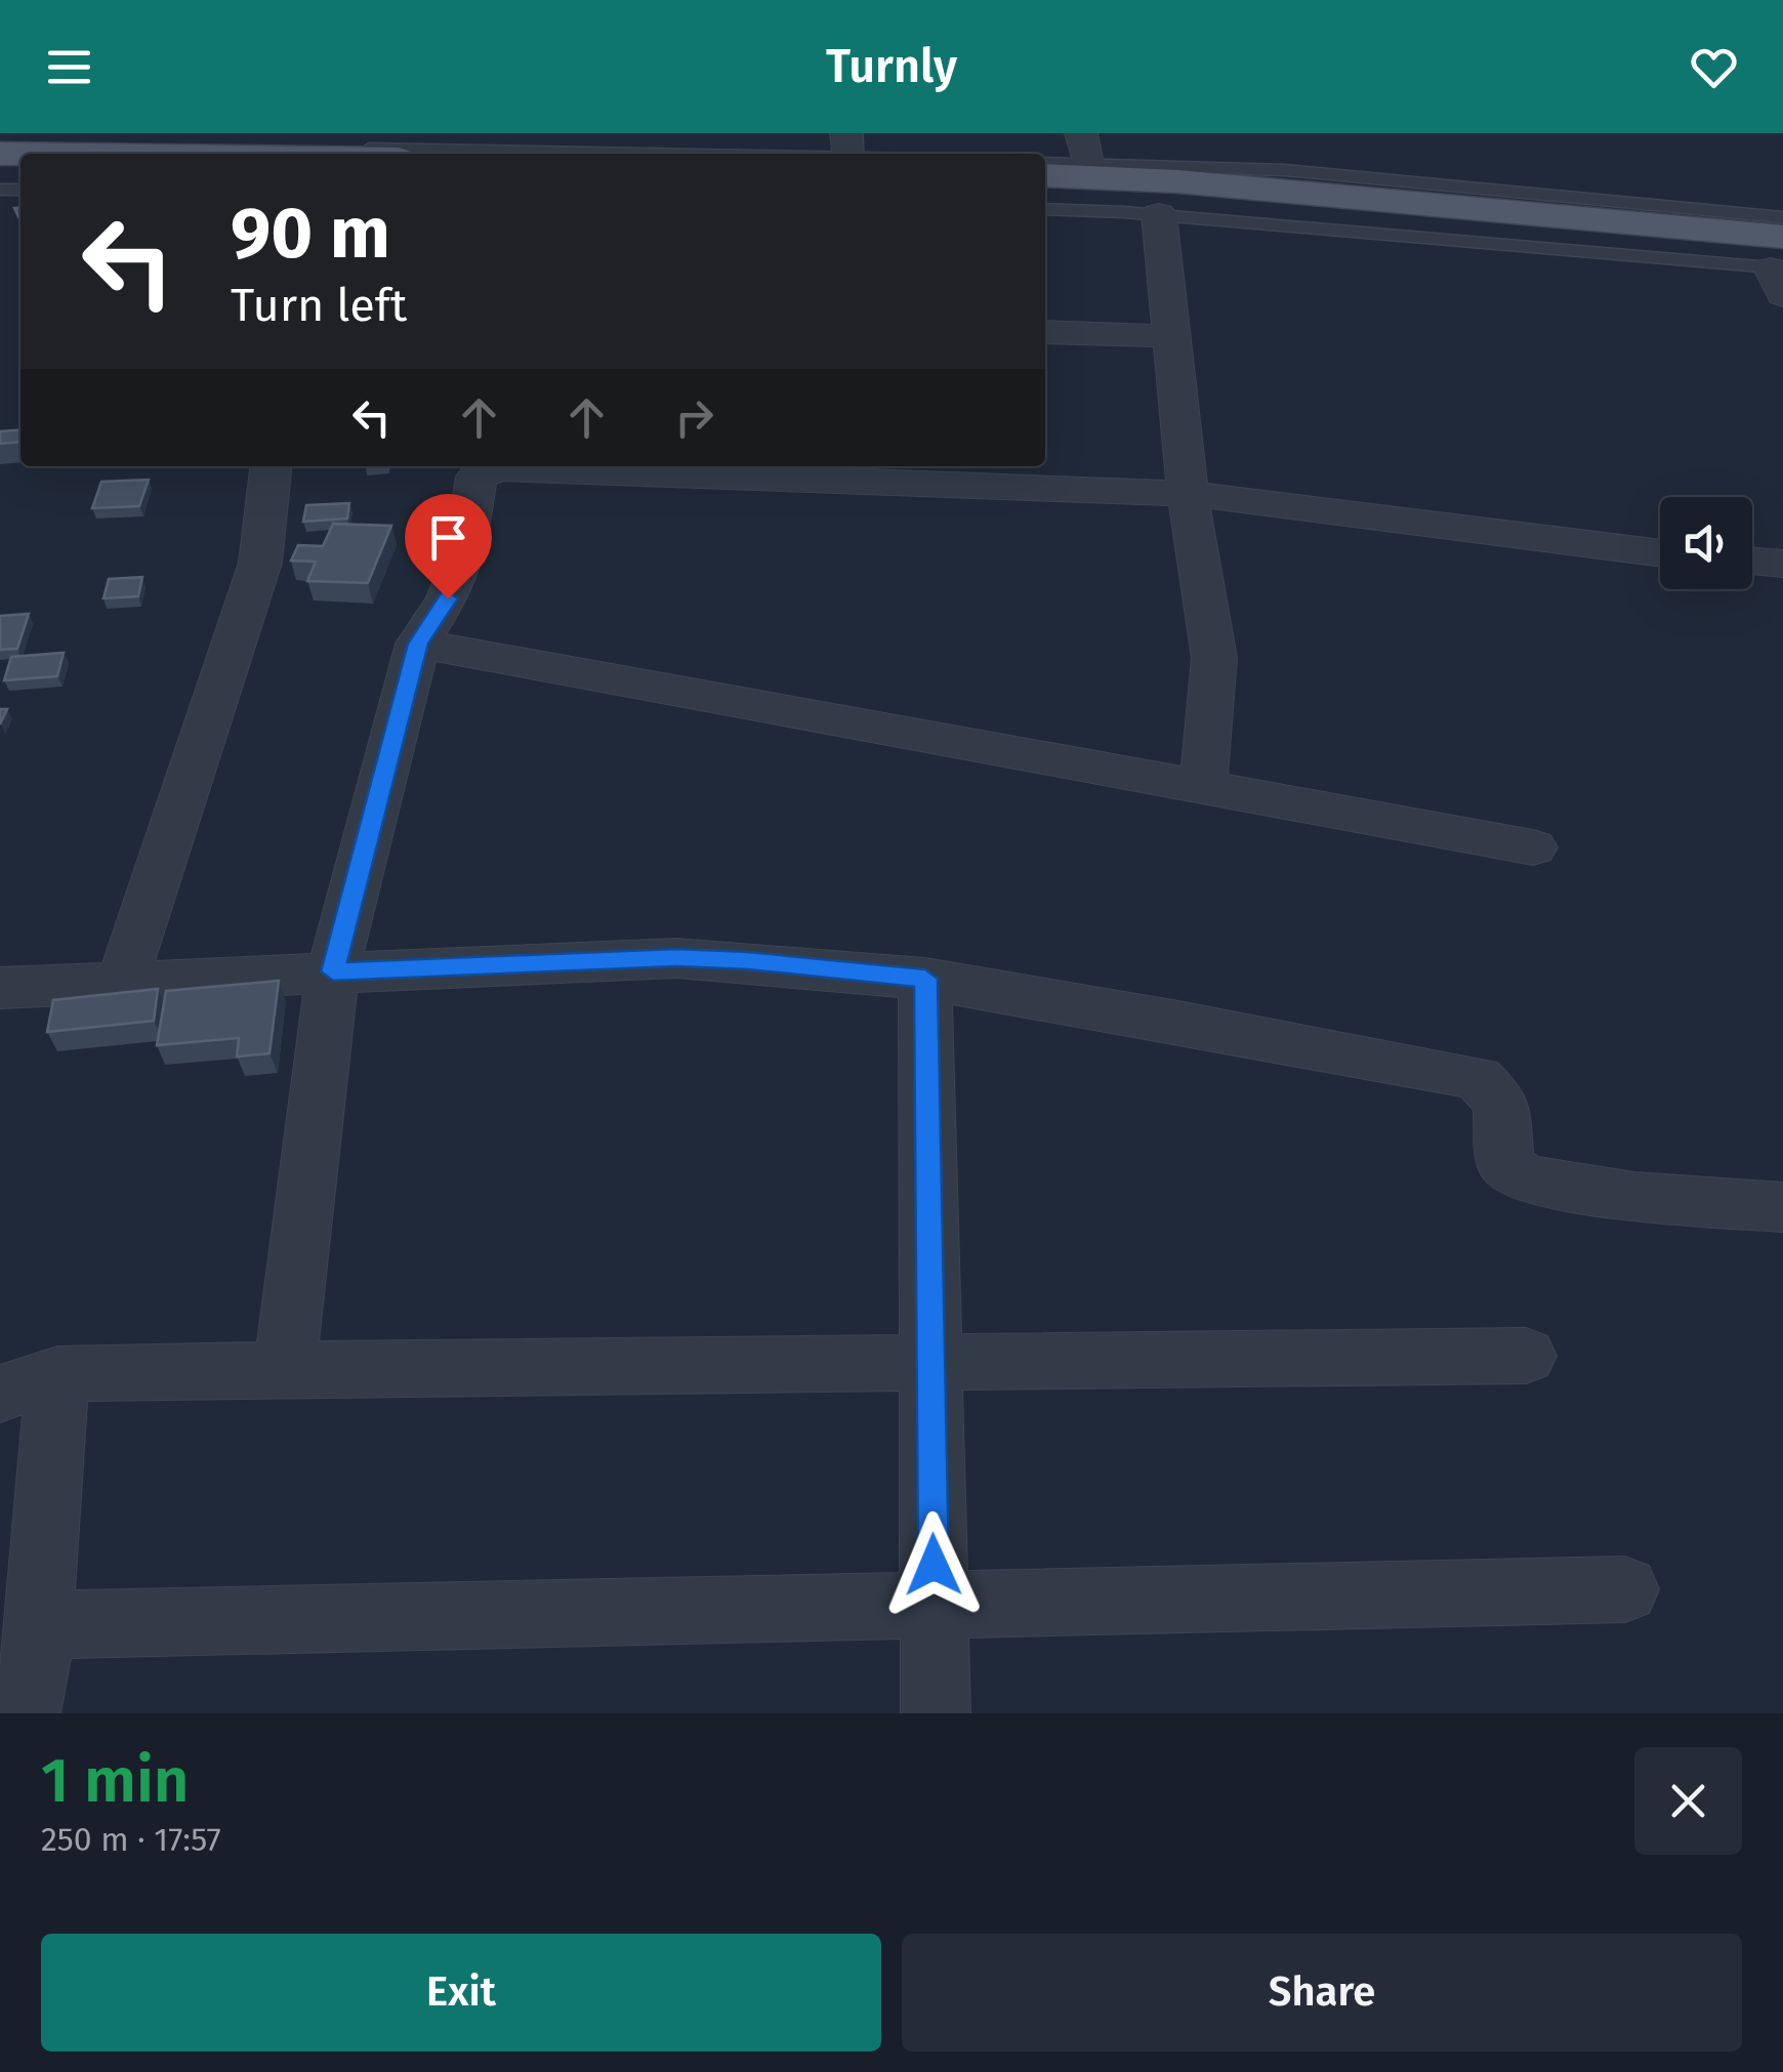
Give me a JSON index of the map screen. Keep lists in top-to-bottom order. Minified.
{"page":{"header":"Turnly","turn":["90 m","Turn left"],"heading":["1 min","250 m · 17:57"],"buttons":["Exit","Share"]}}
